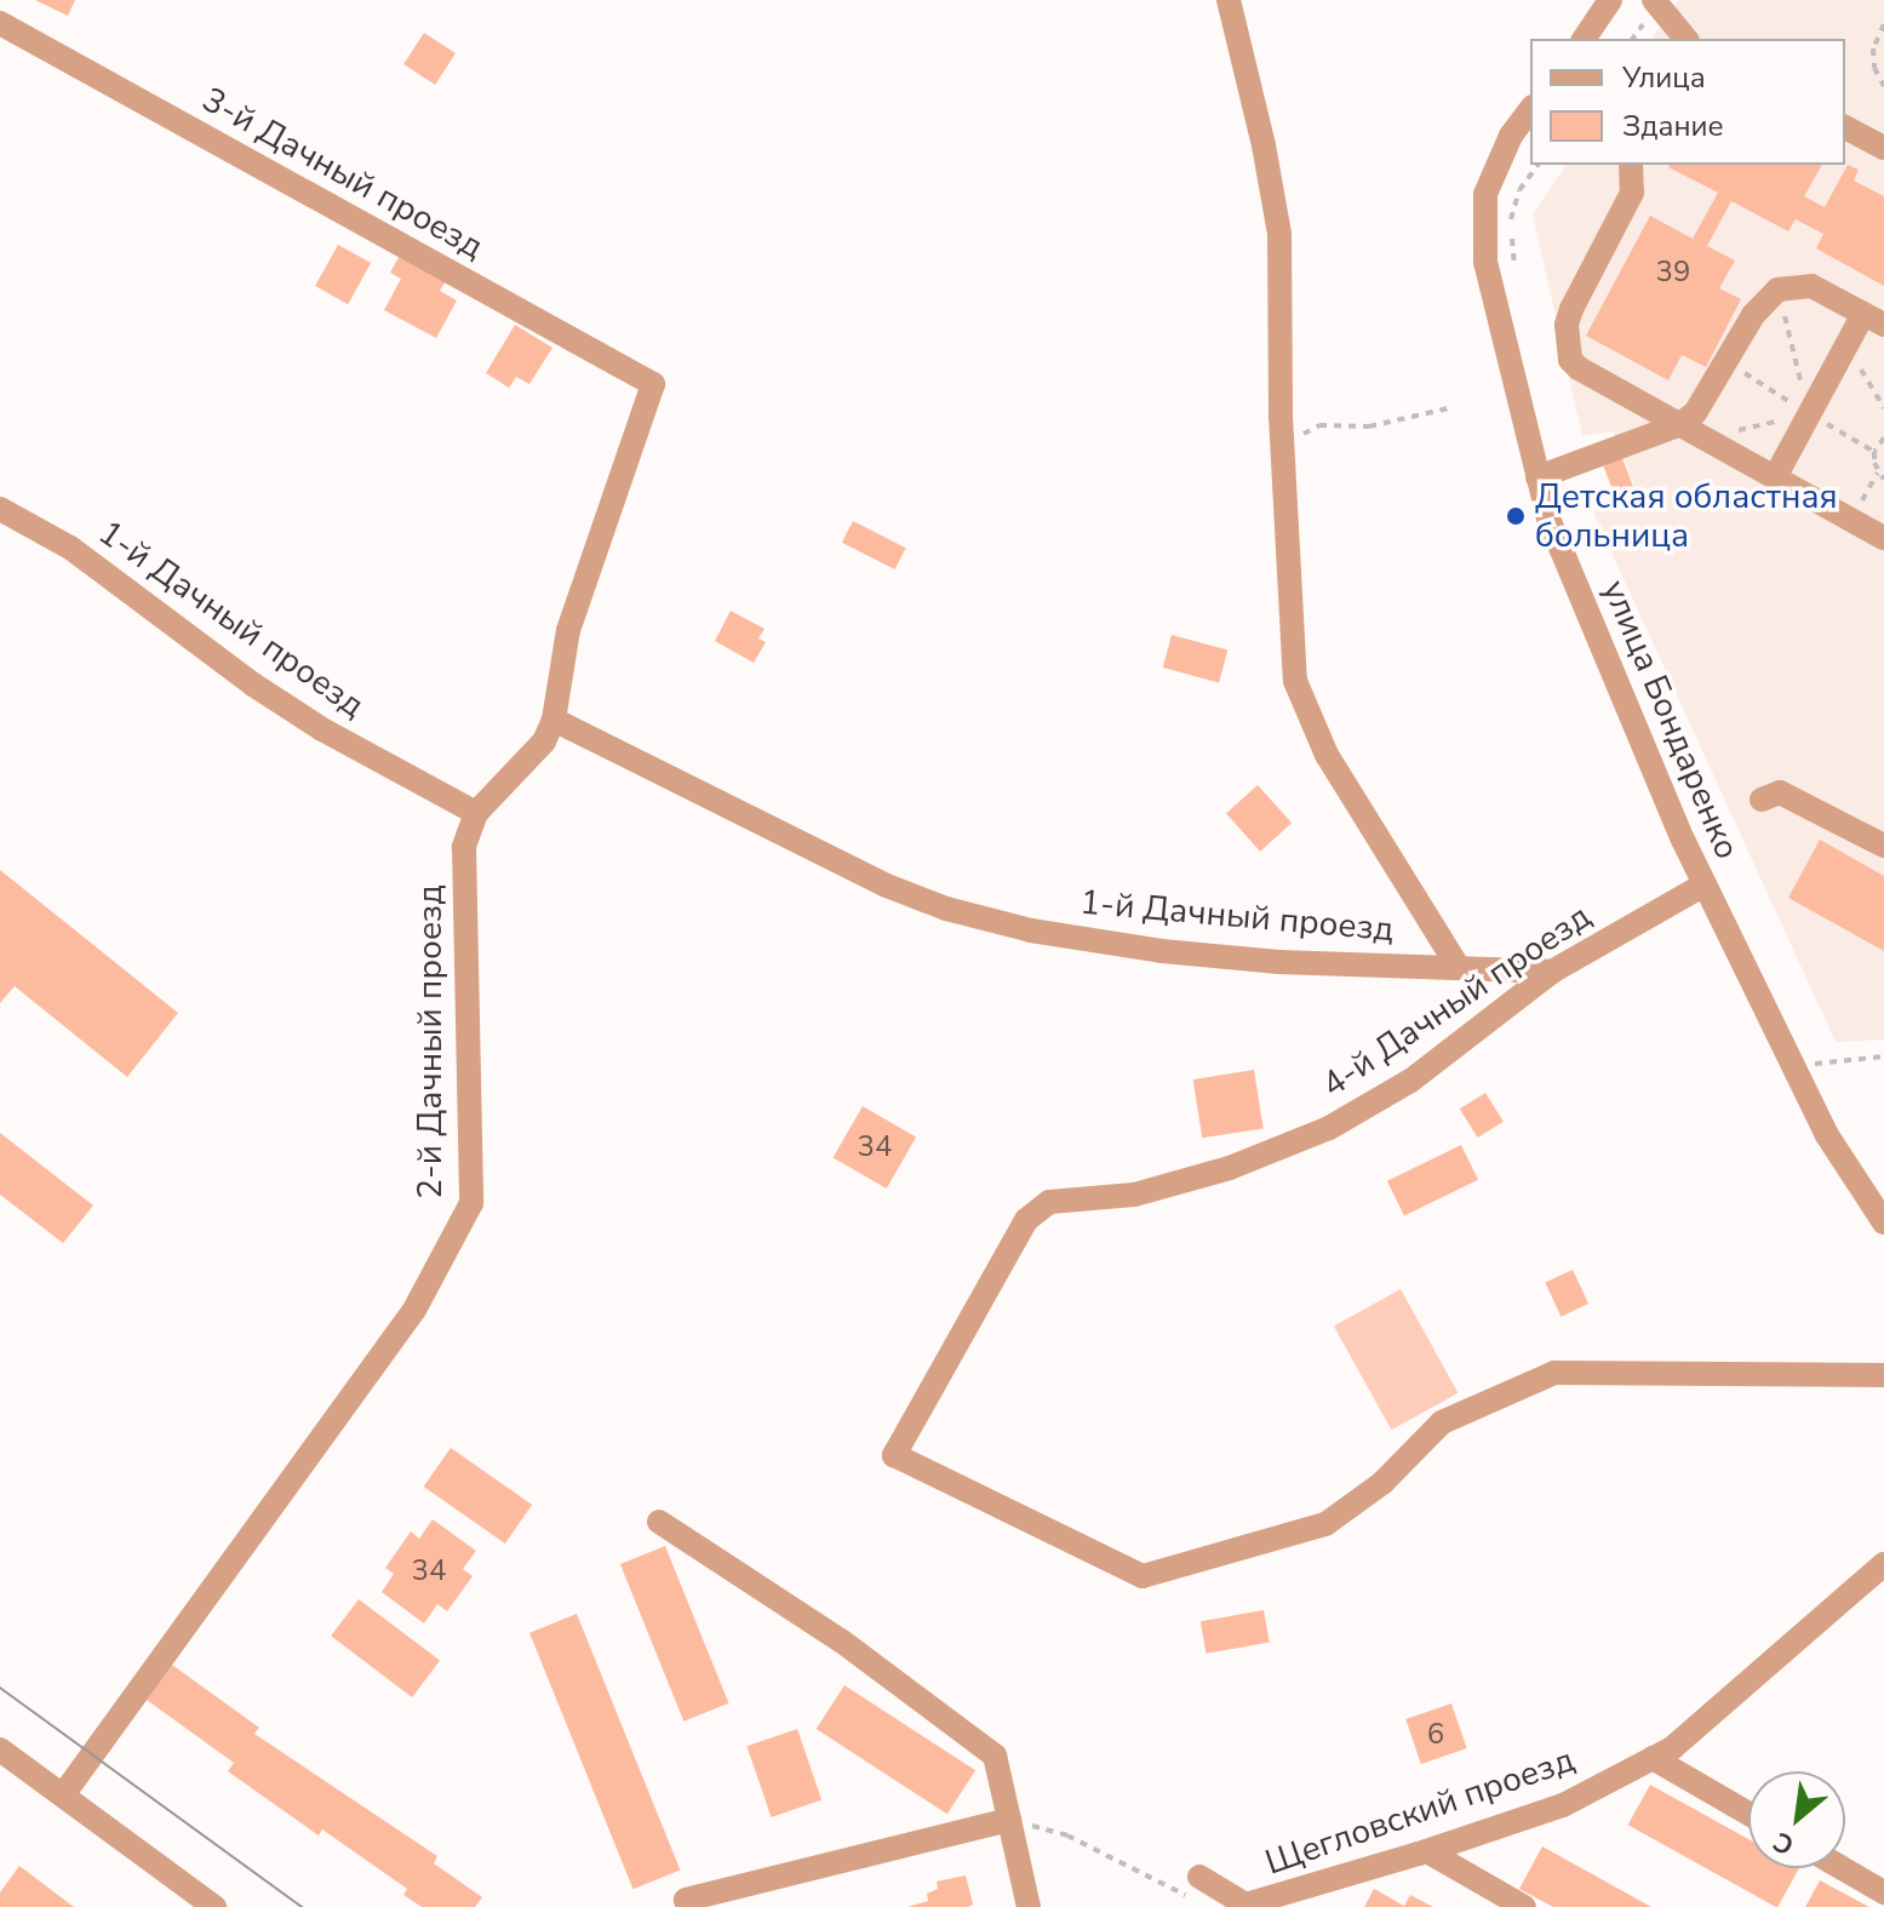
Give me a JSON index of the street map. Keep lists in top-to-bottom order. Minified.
{"streets":{"street":["3-й Дачный проезд","1-й Дачный проезд","улица Бондаренко","4-й Дачный проезд","2-й Дачный проезд","Щегловский проезд"]},"crossings":[["3-й Дачный проезд","2-й Дачный проезд"],["1-й Дачный проезд","4-й Дачный проезд"],["1-й Дачный проезд","2-й Дачный проезд"],["улица Бондаренко","4-й Дачный проезд"]],"places":["Детская областная больница"],"house_numbers":["39","34","34","6"],"legend":["Улица","Здание"],"north":"bottom left"}
